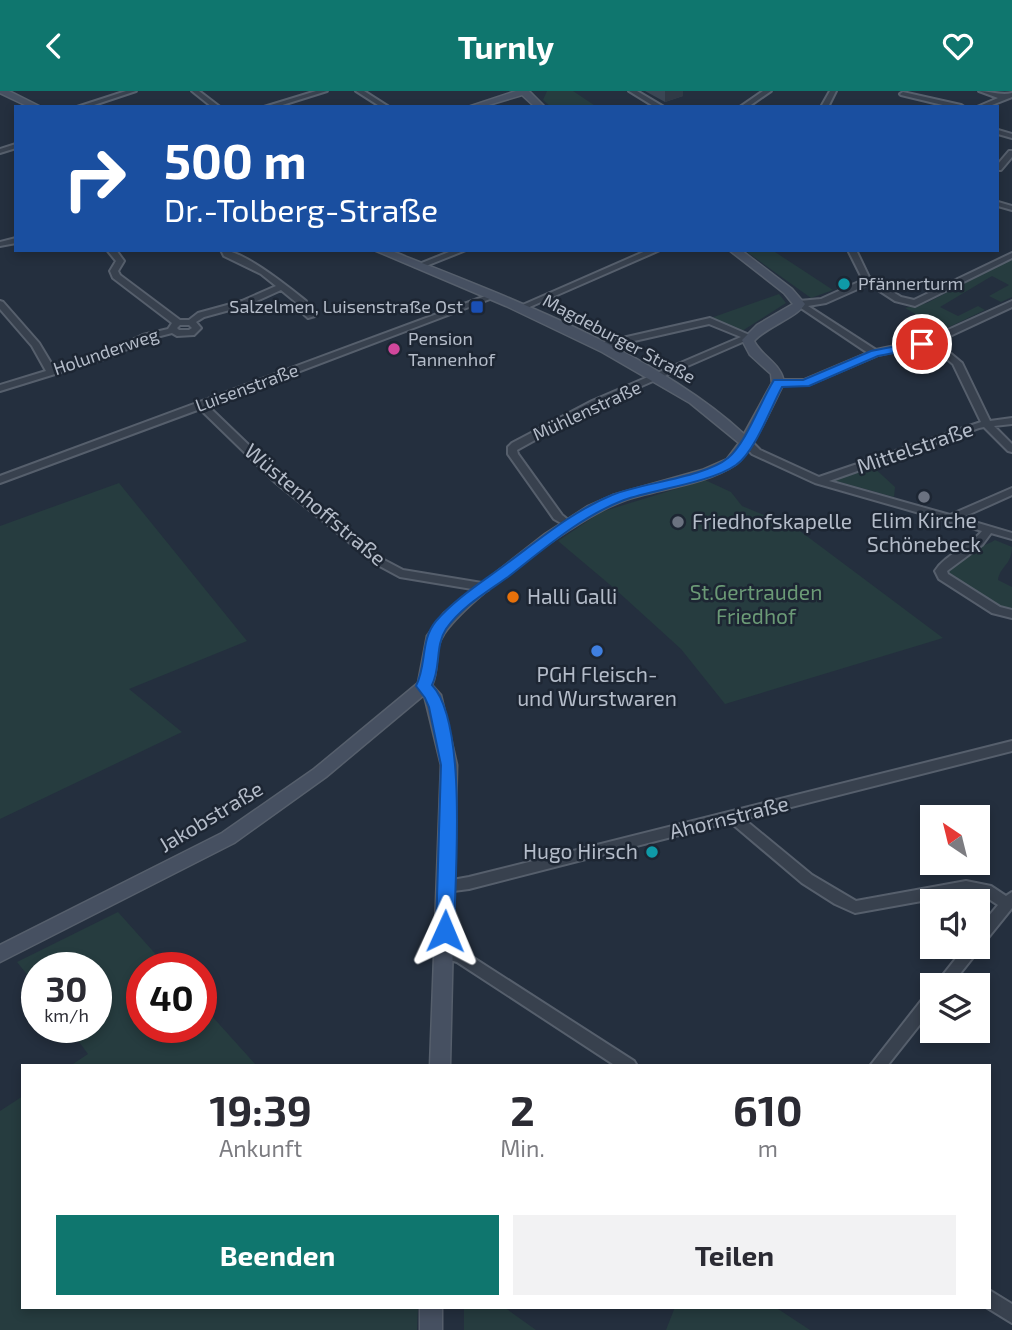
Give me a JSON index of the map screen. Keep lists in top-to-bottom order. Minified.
{"streets":{"street":["Magdeburger Straße","Holunderweg","Luisenstraße","Mühlenstraße","Mittelstraße","Wüstenhoffstraße","Jakobstraße","Ahornstraße"]},"crossings":[["Magdeburger Straße","Luisenstraße"],["Magdeburger Straße","Mühlenstraße"],["Magdeburger Straße","Mittelstraße"],["Luisenstraße","Wüstenhoffstraße"]],"parks":["St.Gertrauden Friedhof"],"places":{"other":["Pfännerturm","Pension Tannenhof","Elim Kirche Schönebeck","Friedhofskapelle","Halli Galli","PGH Fleisch- und Wurstwaren","Hugo Hirsch"],"transit":["Salzelmen, Luisenstraße Ost"]},"north":"top left","page":{"header":"Turnly","turn":["500 m","Dr.-Tolberg-Straße"],"speed":"30 km/h","limit":"40","eta":["19:39","Ankunft","2","Min.","610","m"],"buttons":["Beenden","Teilen"]}}
